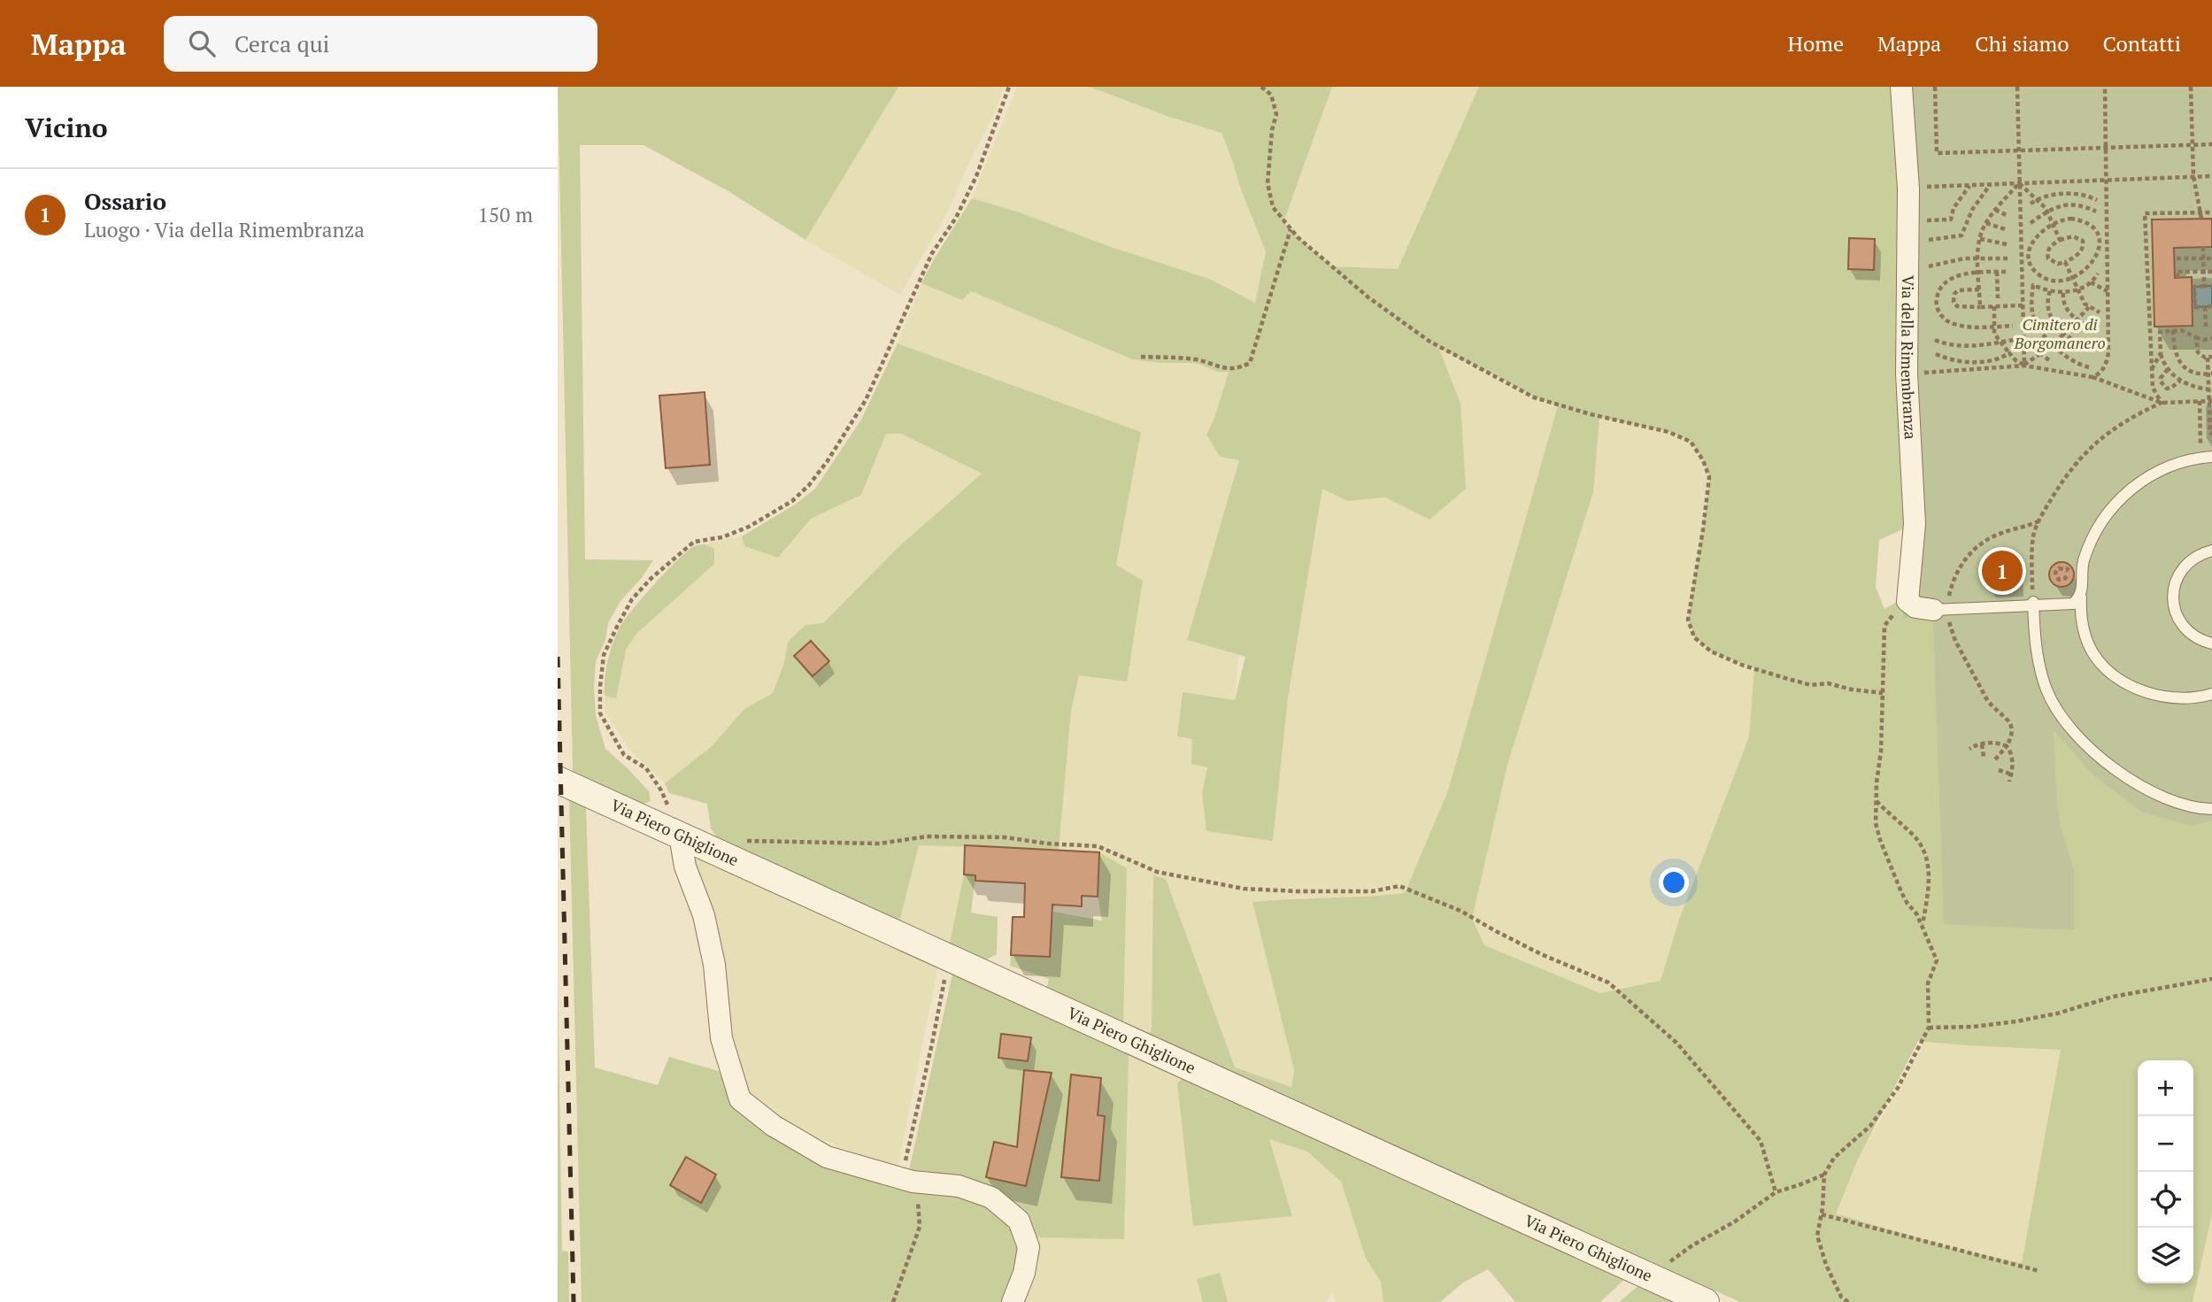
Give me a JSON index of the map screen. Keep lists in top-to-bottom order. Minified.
{"streets":{"street":["Via della Rimembranza","Via Piero Ghiglione"]},"parks":["Cimitero di Borgomanero"],"page":{"header":"Mappa","search":"Cerca qui","nav":["Home","Mappa","Chi siamo","Contatti"],"heading":"Vicino","list":[{"mark":"1","name":"Ossario","note":"Luogo · Via della Rimembranza","value":"150 m"}],"pins":"1","map_buttons":["+","−"]}}
